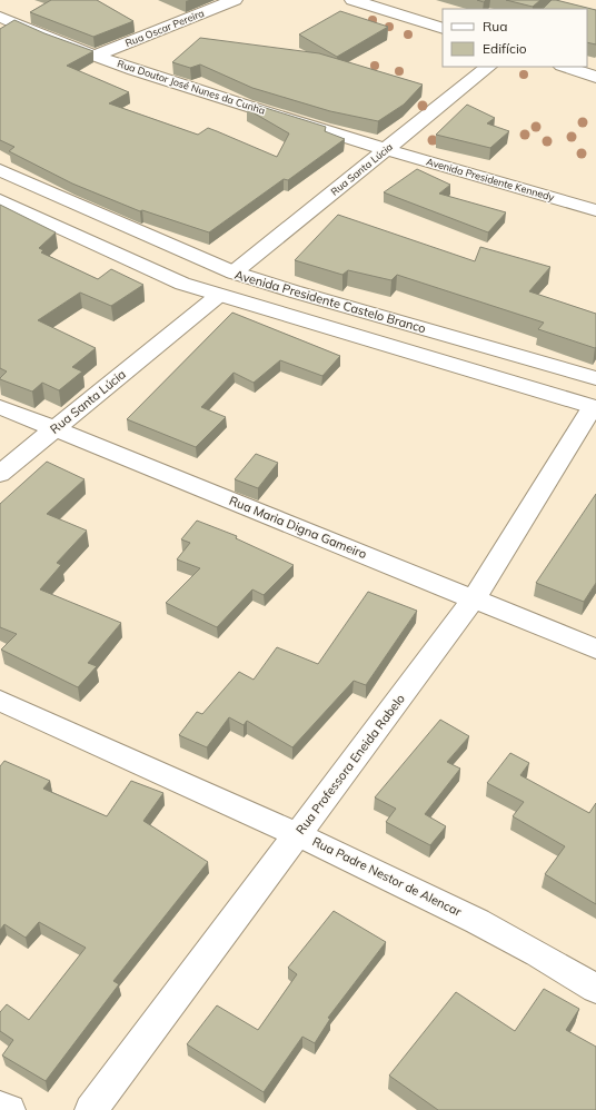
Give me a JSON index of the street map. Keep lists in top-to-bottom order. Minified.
{"streets":{"street":["Rua Oscar Pereira","Rua Doutor José Nunes da Cunha","Rua Santa Lúcia","Avenida Presidente Kennedy","Avenida Presidente Castelo Branco","Rua Maria Digna Gameiro","Rua Professora Eneida Rabelo","Rua Padre Nestor de Alencar"]},"crossings":[["Rua Oscar Pereira","Rua Doutor José Nunes da Cunha"],["Rua Doutor José Nunes da Cunha","Rua Santa Lúcia"],["Rua Doutor José Nunes da Cunha","Avenida Presidente Kennedy"],["Rua Santa Lúcia","Avenida Presidente Kennedy"],["Rua Santa Lúcia","Avenida Presidente Castelo Branco"],["Rua Santa Lúcia","Rua Maria Digna Gameiro"],["Avenida Presidente Castelo Branco","Rua Professora Eneida Rabelo"],["Rua Maria Digna Gameiro","Rua Professora Eneida Rabelo"],["Rua Professora Eneida Rabelo","Rua Padre Nestor de Alencar"]],"legend":["Rua","Edifício"]}
